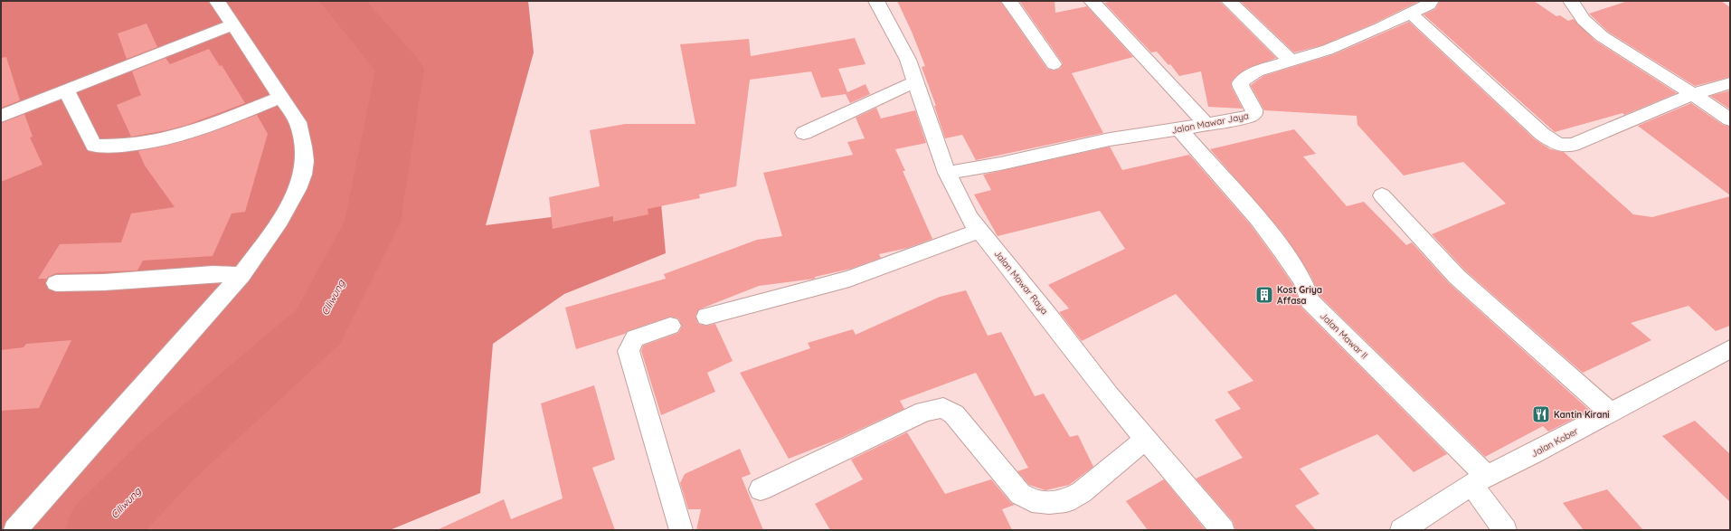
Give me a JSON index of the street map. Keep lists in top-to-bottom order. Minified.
{"streets":{"street":["Jalan Mawar Jaya","Jalan Mawar Raya","Jalan Mawar II","Jalan Kober"]},"crossings":[["Jalan Mawar Jaya","Jalan Mawar Raya"],["Jalan Mawar Jaya","Jalan Mawar II"],["Jalan Mawar II","Jalan Kober"]],"water":["Ciliwung"],"places":{"building":["Kost Griya Affasa"],"restaurant":["Kantin Kirani"]}}
